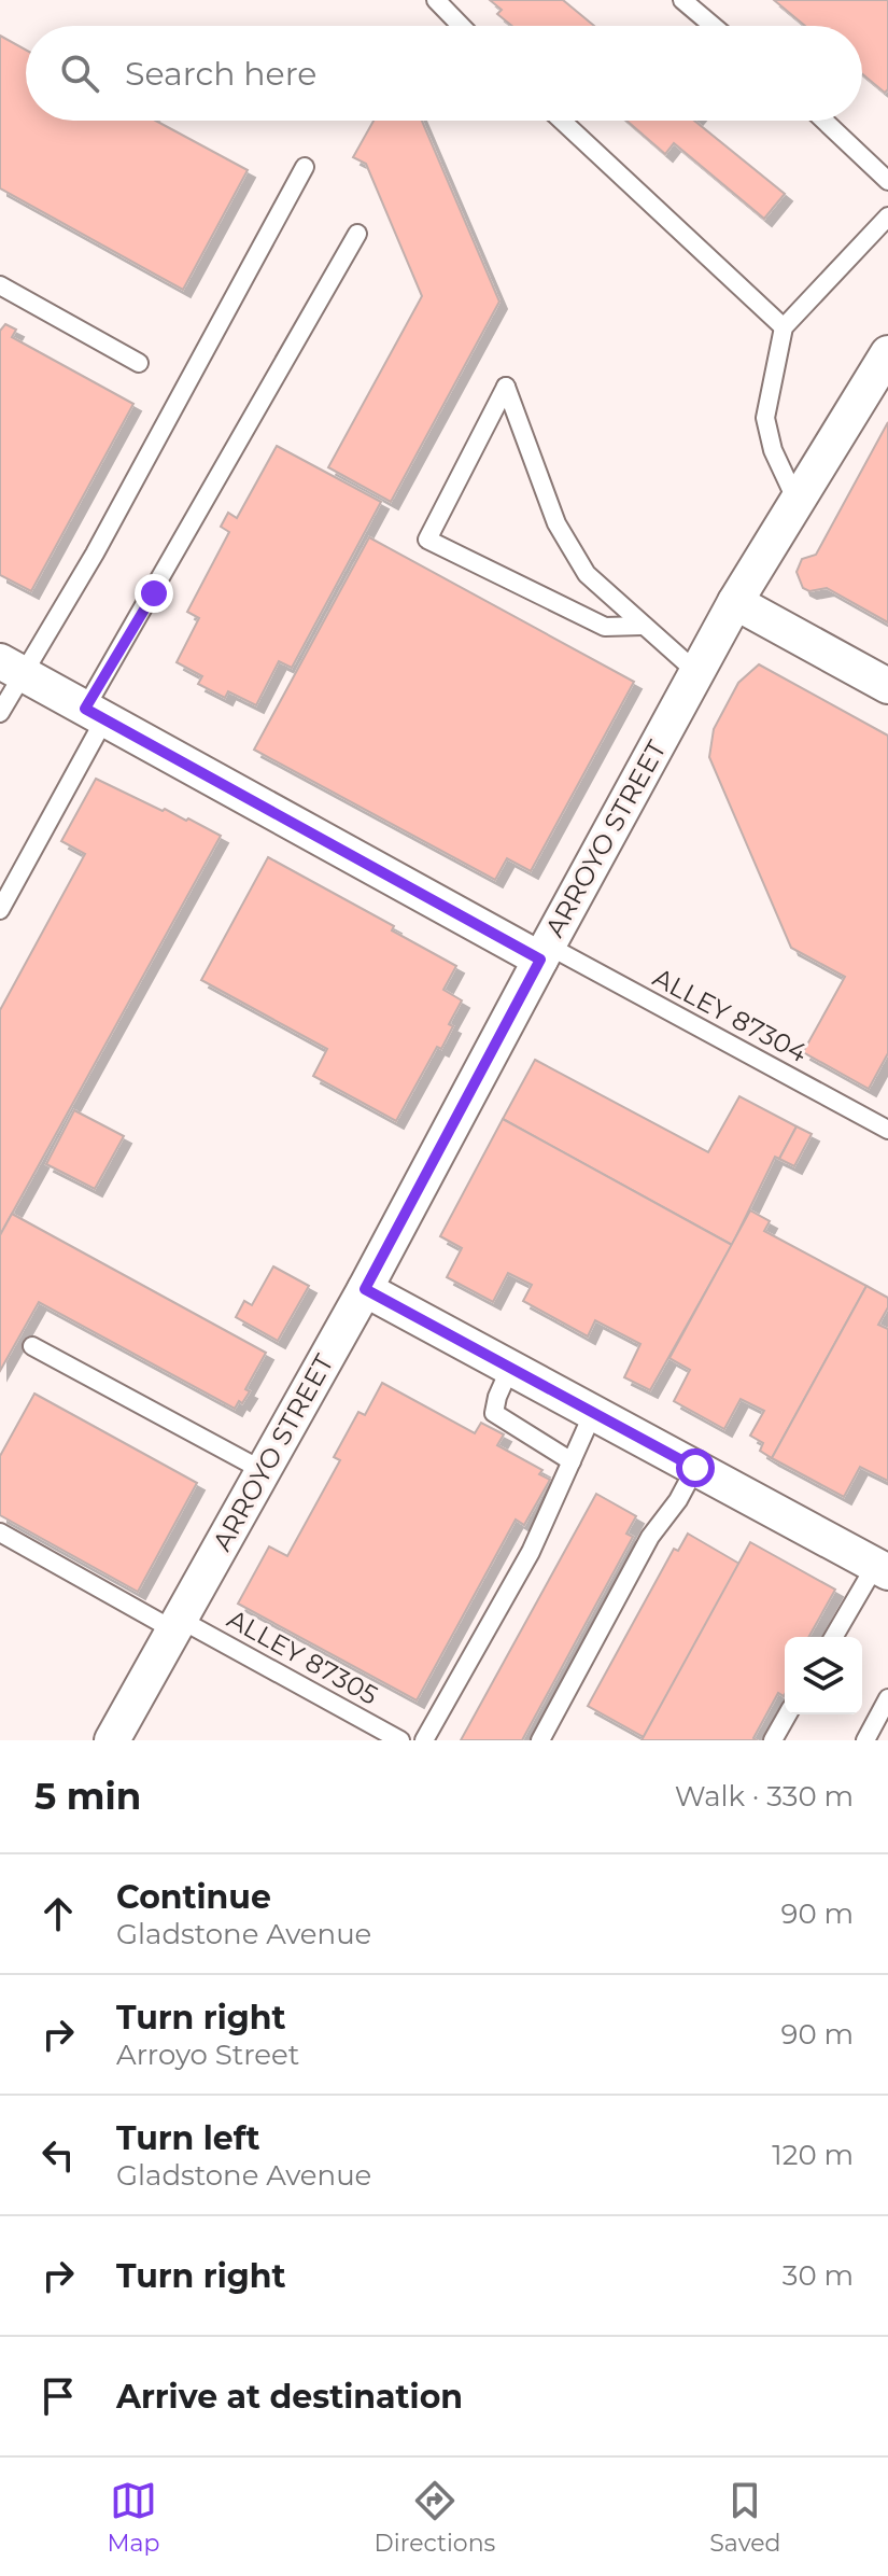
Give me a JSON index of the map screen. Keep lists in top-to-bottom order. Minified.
{"streets":{"street":["ARROYO STREET"],"lane":["ALLEY 87304","ALLEY 87305"]},"crossings":[["ARROYO STREET","ALLEY 87304"],["ARROYO STREET","ALLEY 87305"]],"page":{"search":"Search here","heading":["5 min","Walk · 330 m"],"list":[["Continue","Gladstone Avenue","90 m"],["Turn right","Arroyo Street","90 m"],["Turn left","Gladstone Avenue","120 m"],["Turn right","30 m"],"Arrive at destination"],"nav":["Map","Directions","Saved"]}}
